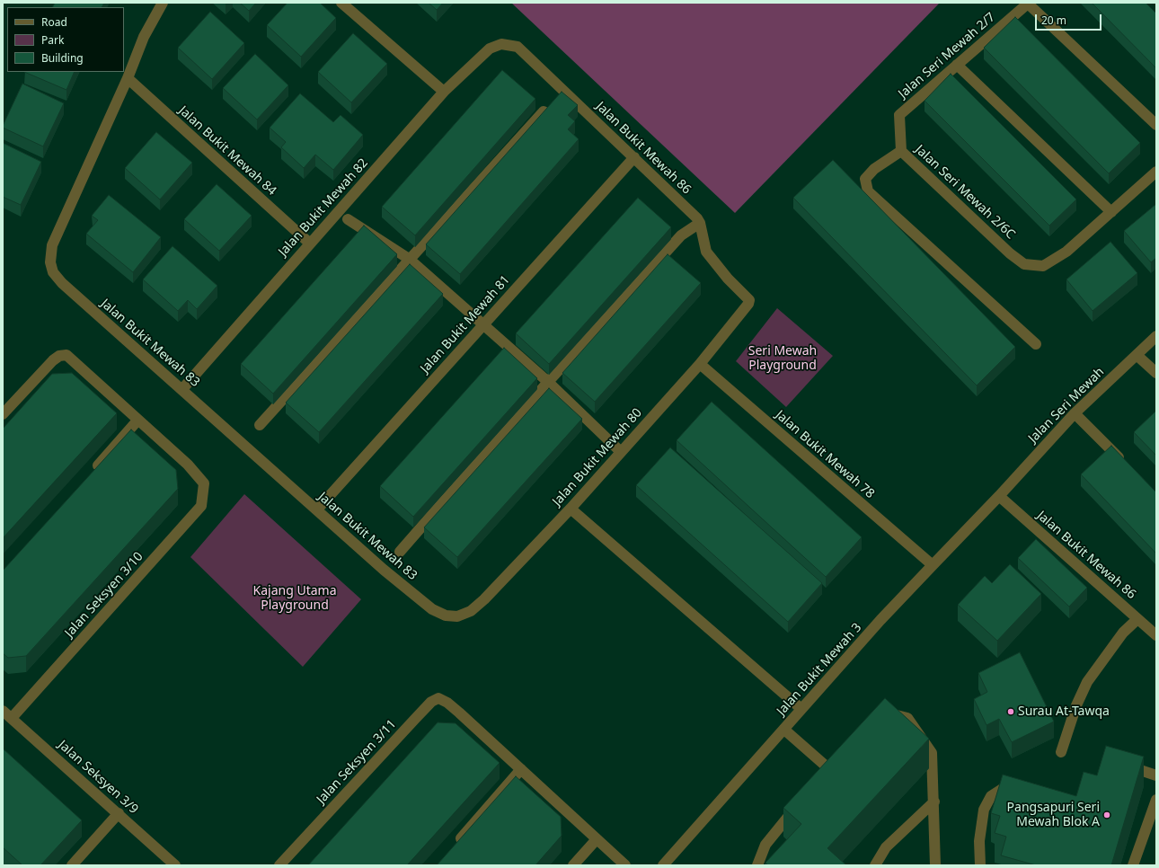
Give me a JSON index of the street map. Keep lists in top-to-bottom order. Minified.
{"streets":{"street":["Jalan Seri Mewah 2/7","Jalan Bukit Mewah 86","Jalan Bukit Mewah 84","Jalan Seri Mewah 2/6C","Jalan Bukit Mewah 82","Jalan Bukit Mewah 81","Jalan Bukit Mewah 83","Jalan Seri Mewah","Jalan Bukit Mewah 78","Jalan Bukit Mewah 80","Jalan Seksyen 3/10","Jalan Bukit Mewah 3","Jalan Seksyen 3/11","Jalan Seksyen 3/9"]},"crossings":[["Jalan Seri Mewah 2/7","Jalan Seri Mewah 2/6C"],["Jalan Bukit Mewah 86","Jalan Bukit Mewah 82"],["Jalan Bukit Mewah 86","Jalan Bukit Mewah 81"],["Jalan Bukit Mewah 86","Jalan Seri Mewah"],["Jalan Bukit Mewah 86","Jalan Bukit Mewah 80"],["Jalan Bukit Mewah 86","Jalan Bukit Mewah 3"],["Jalan Bukit Mewah 84","Jalan Bukit Mewah 82"],["Jalan Bukit Mewah 84","Jalan Bukit Mewah 83"],["Jalan Bukit Mewah 82","Jalan Bukit Mewah 83"],["Jalan Bukit Mewah 81","Jalan Bukit Mewah 83"],["Jalan Bukit Mewah 83","Jalan Bukit Mewah 80"],["Jalan Seri Mewah","Jalan Bukit Mewah 3"],["Jalan Bukit Mewah 78","Jalan Bukit Mewah 80"],["Jalan Bukit Mewah 78","Jalan Bukit Mewah 3"],["Jalan Seksyen 3/10","Jalan Seksyen 3/9"]],"parks":["Seri Mewah Playground","Kajang Utama Playground"],"places":["Surau At-Tawqa","Pangsapuri Seri Mewah Blok A"],"legend":["Road","Park","Building"],"scale_bar":"20 m"}
